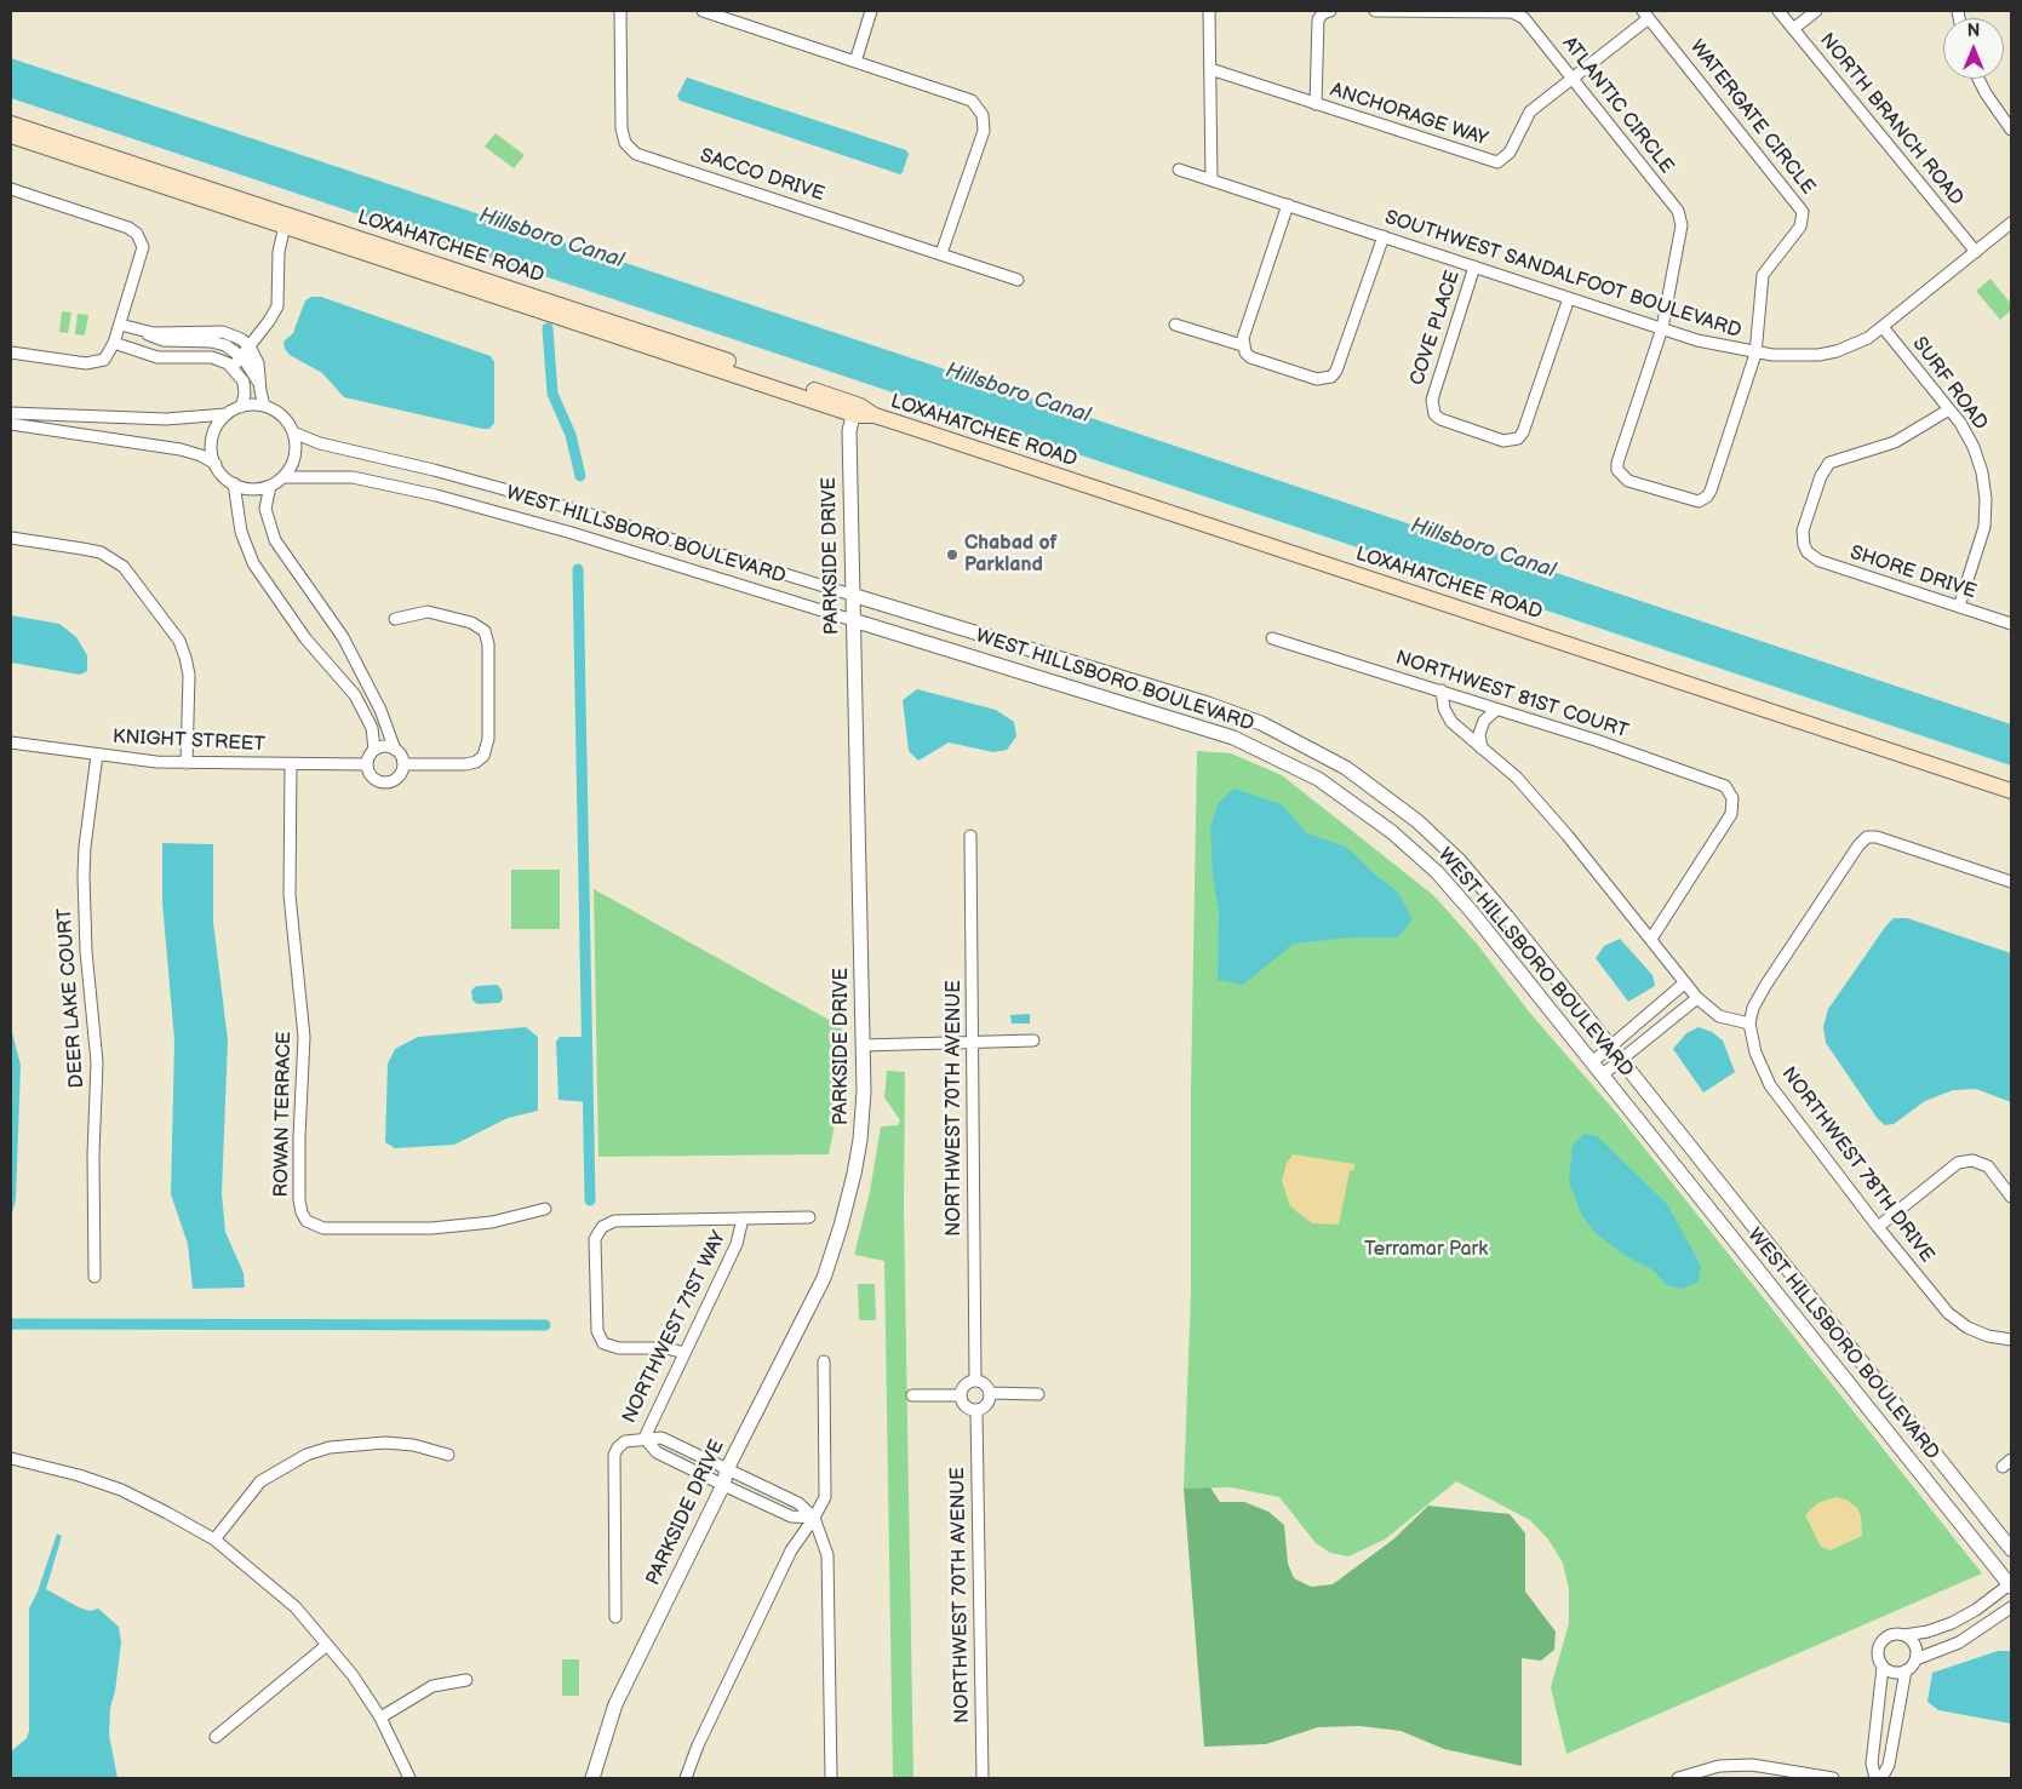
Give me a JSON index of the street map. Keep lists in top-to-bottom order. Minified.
{"streets":{"main road":["LOXAHATCHEE ROAD"],"street":["ATLANTIC CIRCLE","ANCHORAGE WAY","WATERGATE CIRCLE","NORTH BRANCH ROAD","SACCO DRIVE","SOUTHWEST SANDALFOOT BOULEVARD","COVE PLACE","SURF ROAD","WEST HILLSBORO BOULEVARD","PARKSIDE DRIVE","SHORE DRIVE","NORTHWEST 81ST COURT","KNIGHT STREET","DEER LAKE COURT","NORTHWEST 70TH AVENUE","ROWAN TERRACE","NORTHWEST 78TH DRIVE","NORTHWEST 71ST WAY"]},"crossings":[["ATLANTIC CIRCLE","ANCHORAGE WAY"],["ATLANTIC CIRCLE","WATERGATE CIRCLE"],["ATLANTIC CIRCLE","SOUTHWEST SANDALFOOT BOULEVARD"],["ANCHORAGE WAY","WATERGATE CIRCLE"],["WATERGATE CIRCLE","SOUTHWEST SANDALFOOT BOULEVARD"],["NORTH BRANCH ROAD","SOUTHWEST SANDALFOOT BOULEVARD"],["LOXAHATCHEE ROAD","PARKSIDE DRIVE"],["SOUTHWEST SANDALFOOT BOULEVARD","COVE PLACE"],["SOUTHWEST SANDALFOOT BOULEVARD","SURF ROAD"],["SURF ROAD","SHORE DRIVE"],["WEST HILLSBORO BOULEVARD","PARKSIDE DRIVE"],["KNIGHT STREET","DEER LAKE COURT"],["KNIGHT STREET","ROWAN TERRACE"]],"water":["Hillsboro Canal"],"parks":["Terramar Park"],"places":["Chabad of Parkland"],"north":"top"}
